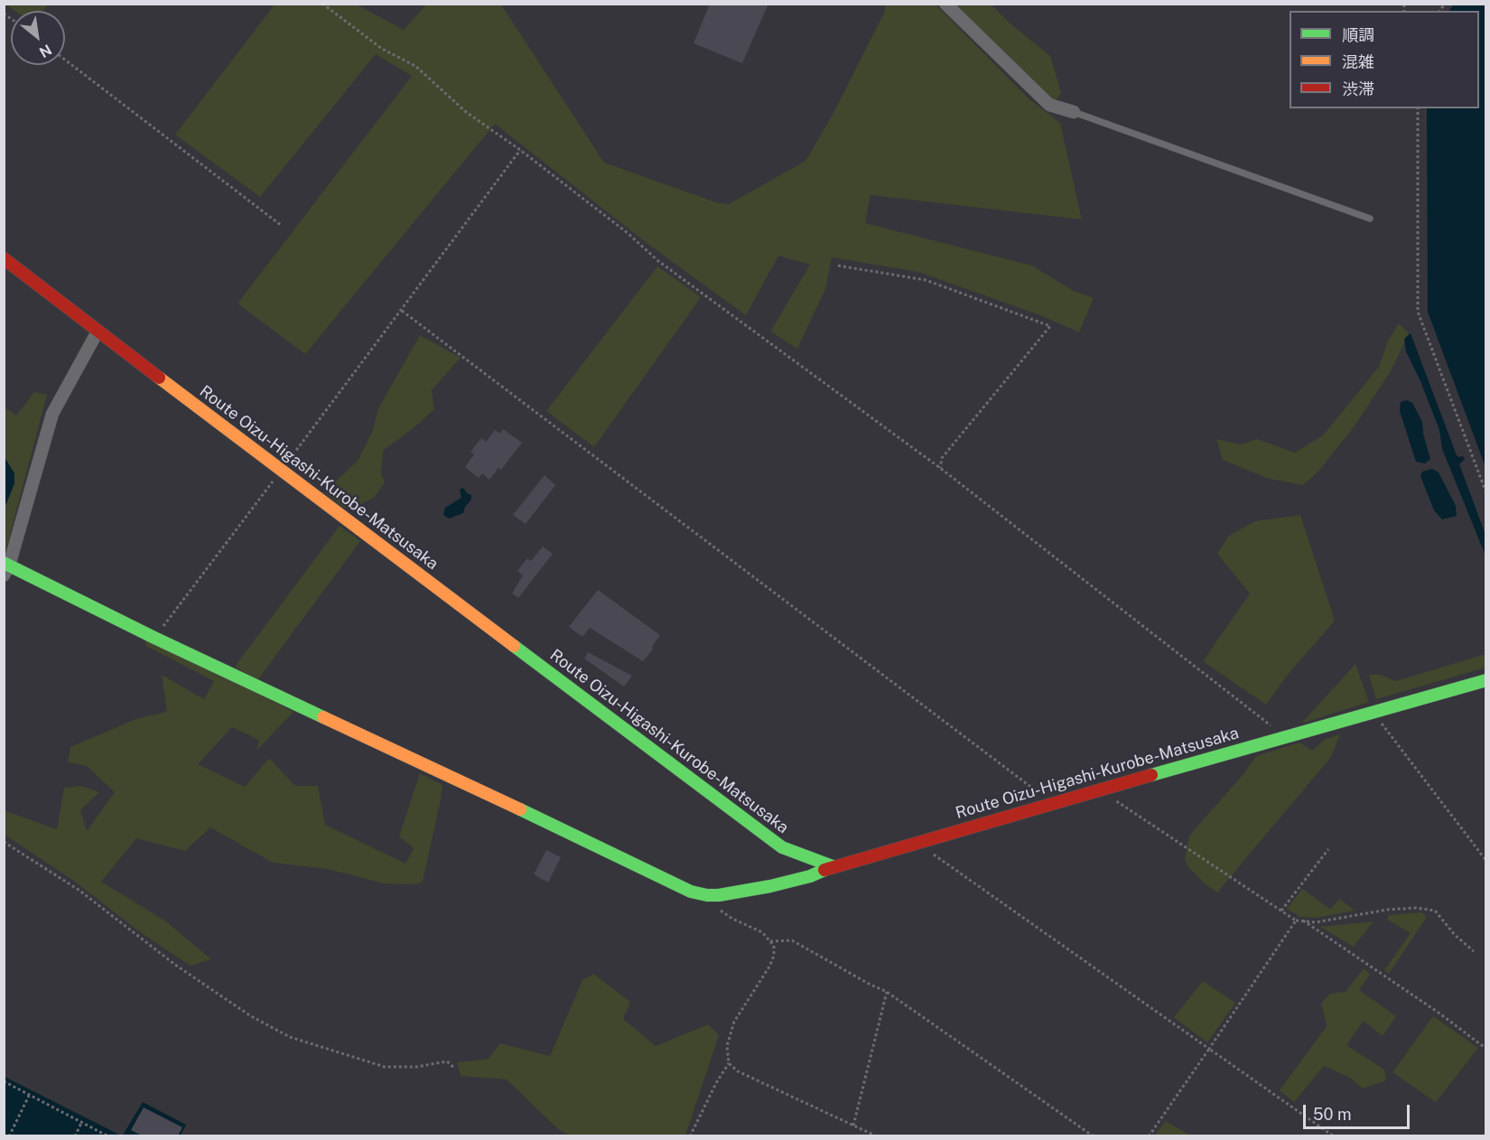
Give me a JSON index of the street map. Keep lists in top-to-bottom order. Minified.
{"streets":{"main road":["Route Oizu-Higashi-Kurobe-Matsusaka"]},"legend":["順調","混雑","渋滞"],"scale_bar":"50 m","north":"bottom right"}
